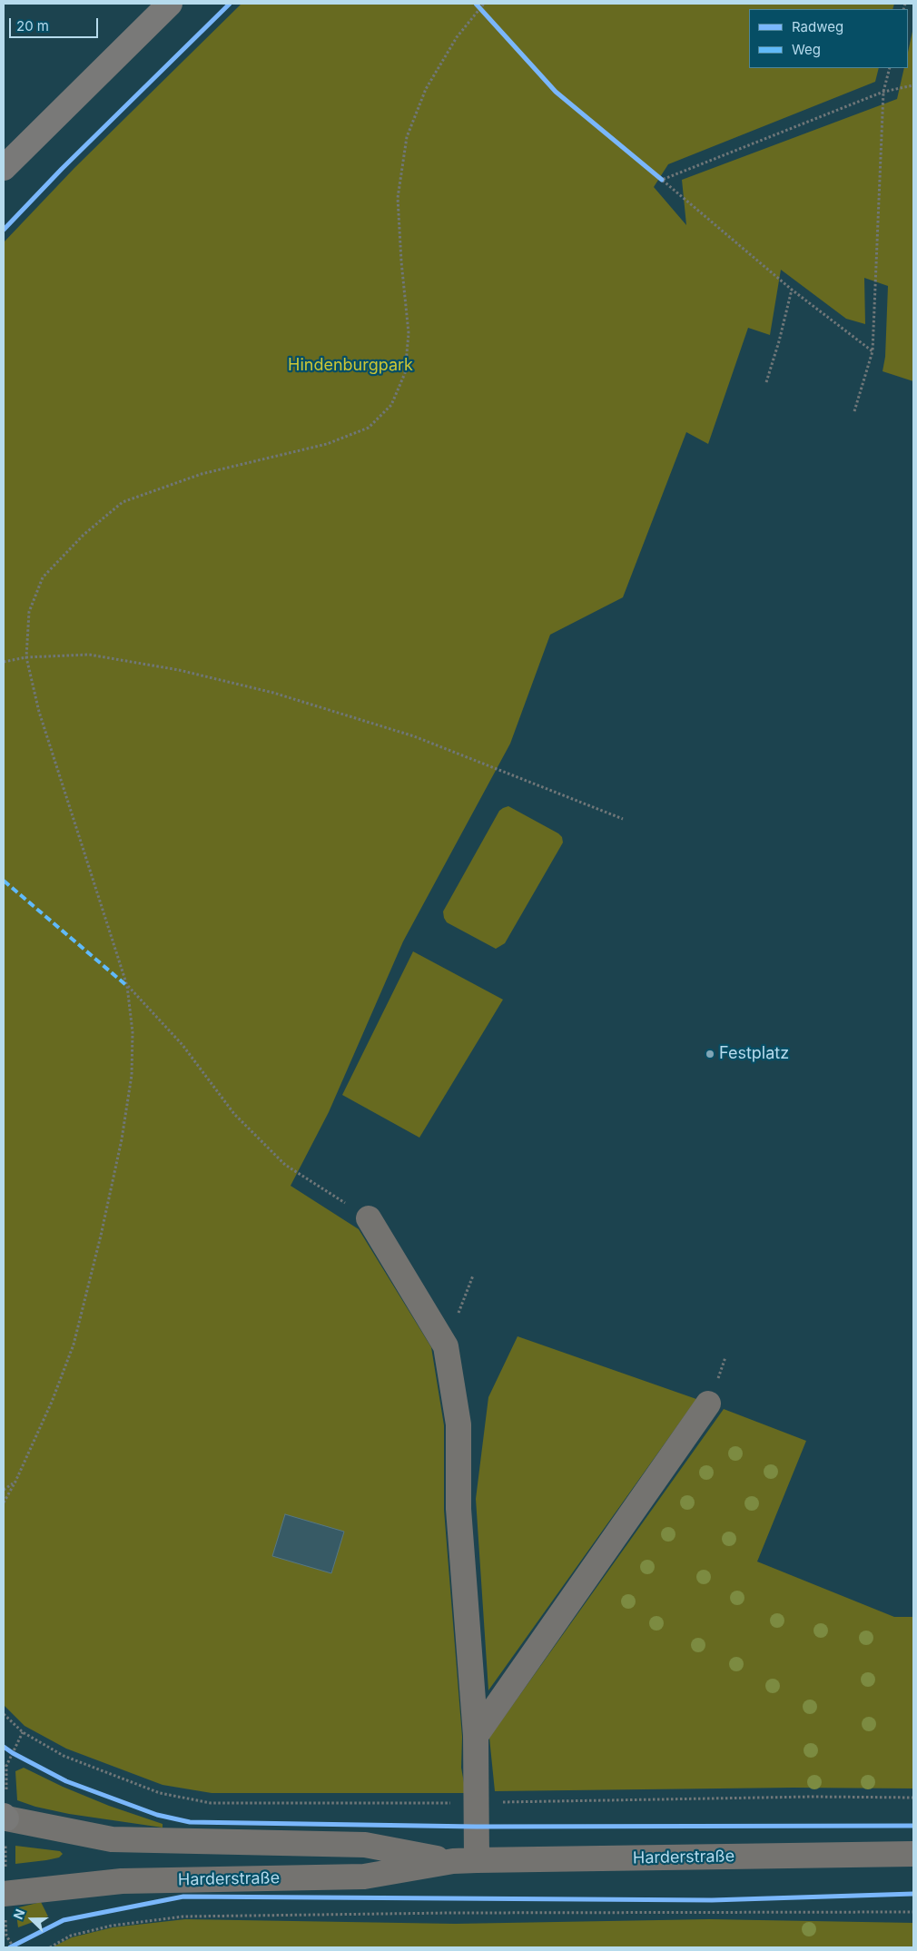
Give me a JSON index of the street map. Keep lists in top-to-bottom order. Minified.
{"streets":{"street":["Harderstraße"]},"parks":["Hindenburgpark"],"places":["Festplatz"],"legend":["Radweg","Weg"],"scale_bar":"20 m","north":"left"}
